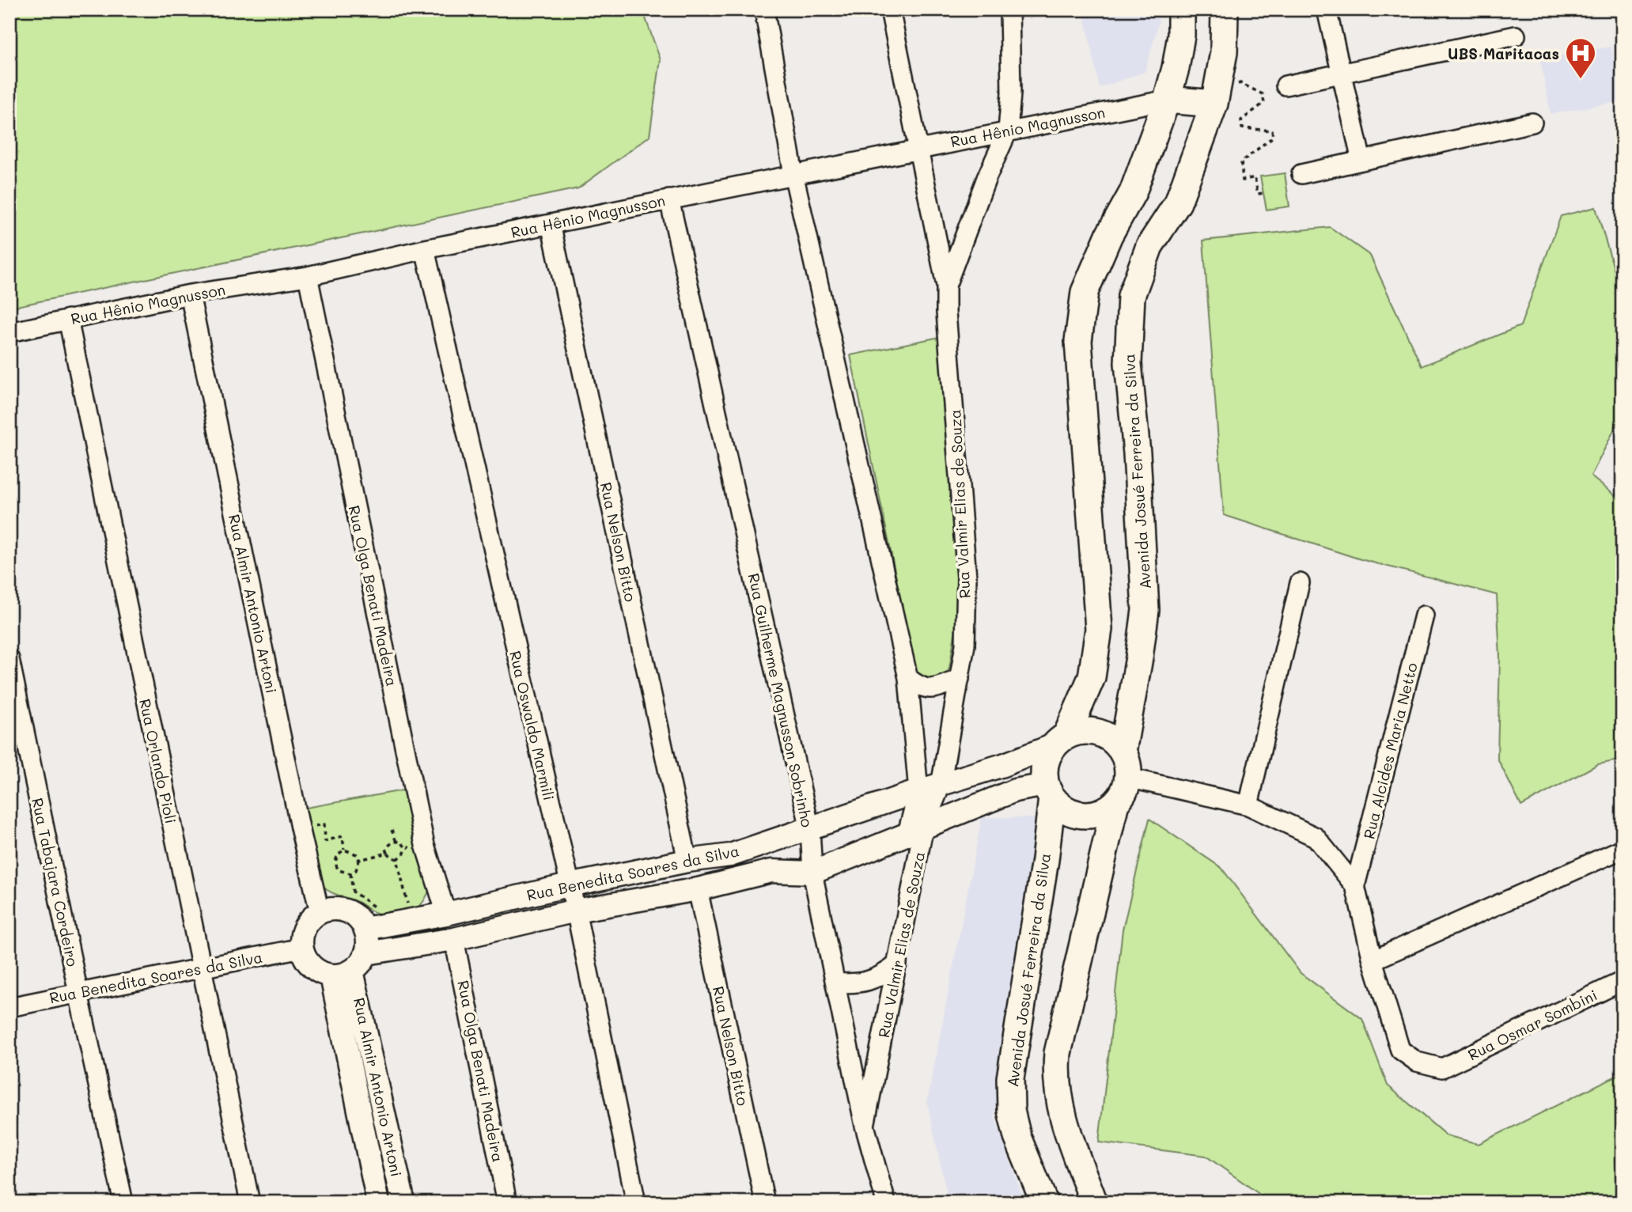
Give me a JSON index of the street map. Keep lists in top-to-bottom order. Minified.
{"streets":{"main road":["Avenida Josué Ferreira da Silva"],"street":["Rua Hênio Magnusson","Rua Valmir Elias de Souza","Rua Nelson Bitto","Rua Olga Benati Madeira","Rua Almir Antonio Artoni","Rua Guilherme Magnusson Sobrinho","Rua Oswaldo Marmili","Rua Alcides Maria Netto","Rua Orlando Pioli","Rua Benedita Soares da Silva","Rua Tabajara Cordeiro","Rua Osmar Sombini"]},"crossings":[["Rua Hênio Magnusson","Rua Valmir Elias de Souza"],["Rua Hênio Magnusson","Rua Nelson Bitto"],["Rua Hênio Magnusson","Rua Olga Benati Madeira"],["Rua Hênio Magnusson","Rua Almir Antonio Artoni"],["Rua Hênio Magnusson","Rua Guilherme Magnusson Sobrinho"],["Rua Hênio Magnusson","Rua Oswaldo Marmili"],["Rua Hênio Magnusson","Rua Orlando Pioli"],["Avenida Josué Ferreira da Silva","Rua Benedita Soares da Silva"],["Rua Valmir Elias de Souza","Rua Guilherme Magnusson Sobrinho"],["Rua Valmir Elias de Souza","Rua Benedita Soares da Silva"],["Rua Nelson Bitto","Rua Benedita Soares da Silva"],["Rua Olga Benati Madeira","Rua Benedita Soares da Silva"],["Rua Almir Antonio Artoni","Rua Benedita Soares da Silva"],["Rua Guilherme Magnusson Sobrinho","Rua Benedita Soares da Silva"],["Rua Oswaldo Marmili","Rua Benedita Soares da Silva"],["Rua Orlando Pioli","Rua Benedita Soares da Silva"],["Rua Benedita Soares da Silva","Rua Tabajara Cordeiro"]],"places":{"hospital":["UBS Maritacas"]}}
